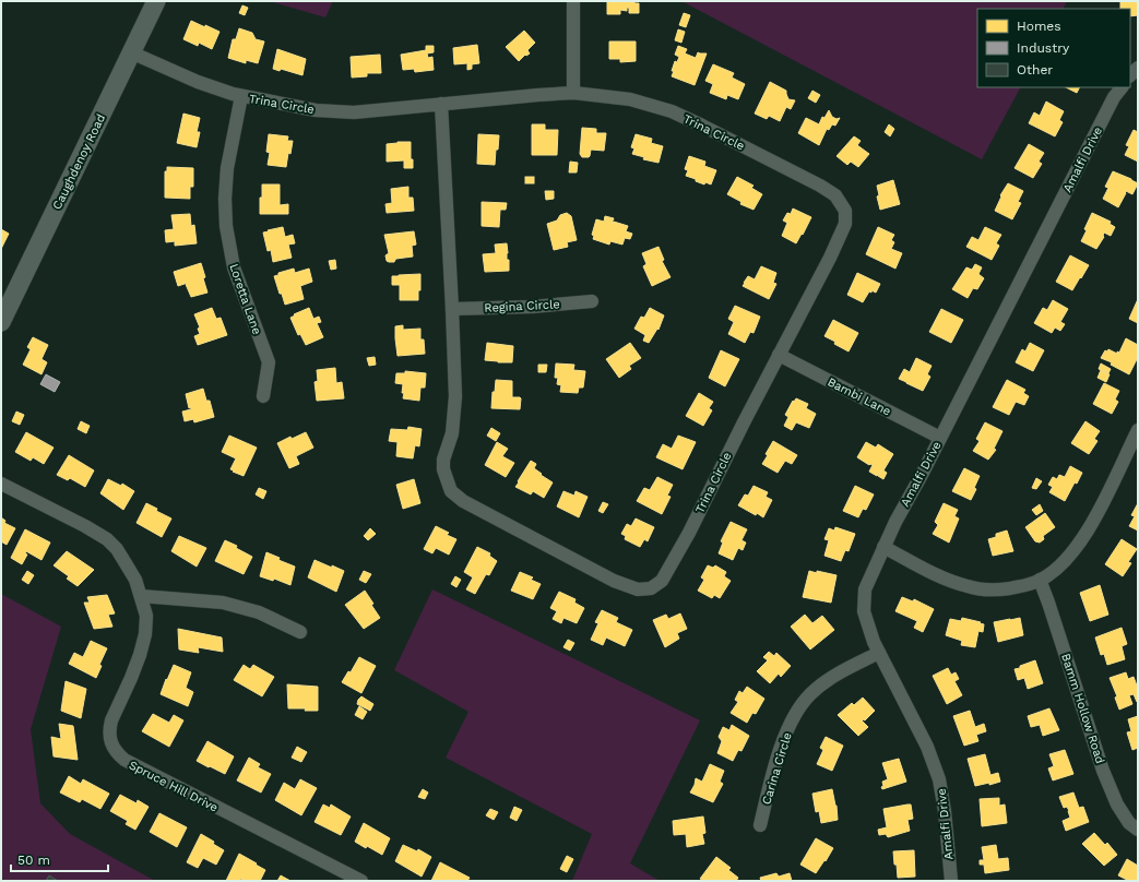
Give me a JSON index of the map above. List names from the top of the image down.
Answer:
{
  "streets": {
    "street": [
      "Trina Circle",
      "Amalfi Drive",
      "Caughdenoy Road",
      "Loretta Lane",
      "Regina Circle",
      "Bambi Lane",
      "Bamm Hollow Road",
      "Carina Circle",
      "Spruce Hill Drive"
    ]
  },
  "crossings": [
    ["Trina Circle", "Caughdenoy Road"],
    ["Trina Circle", "Loretta Lane"],
    ["Trina Circle", "Regina Circle"],
    ["Trina Circle", "Bambi Lane"],
    ["Amalfi Drive", "Bambi Lane"],
    ["Amalfi Drive", "Carina Circle"]
  ],
  "legend": ["Homes", "Industry", "Other"],
  "scale_bar": "50 m"
}
